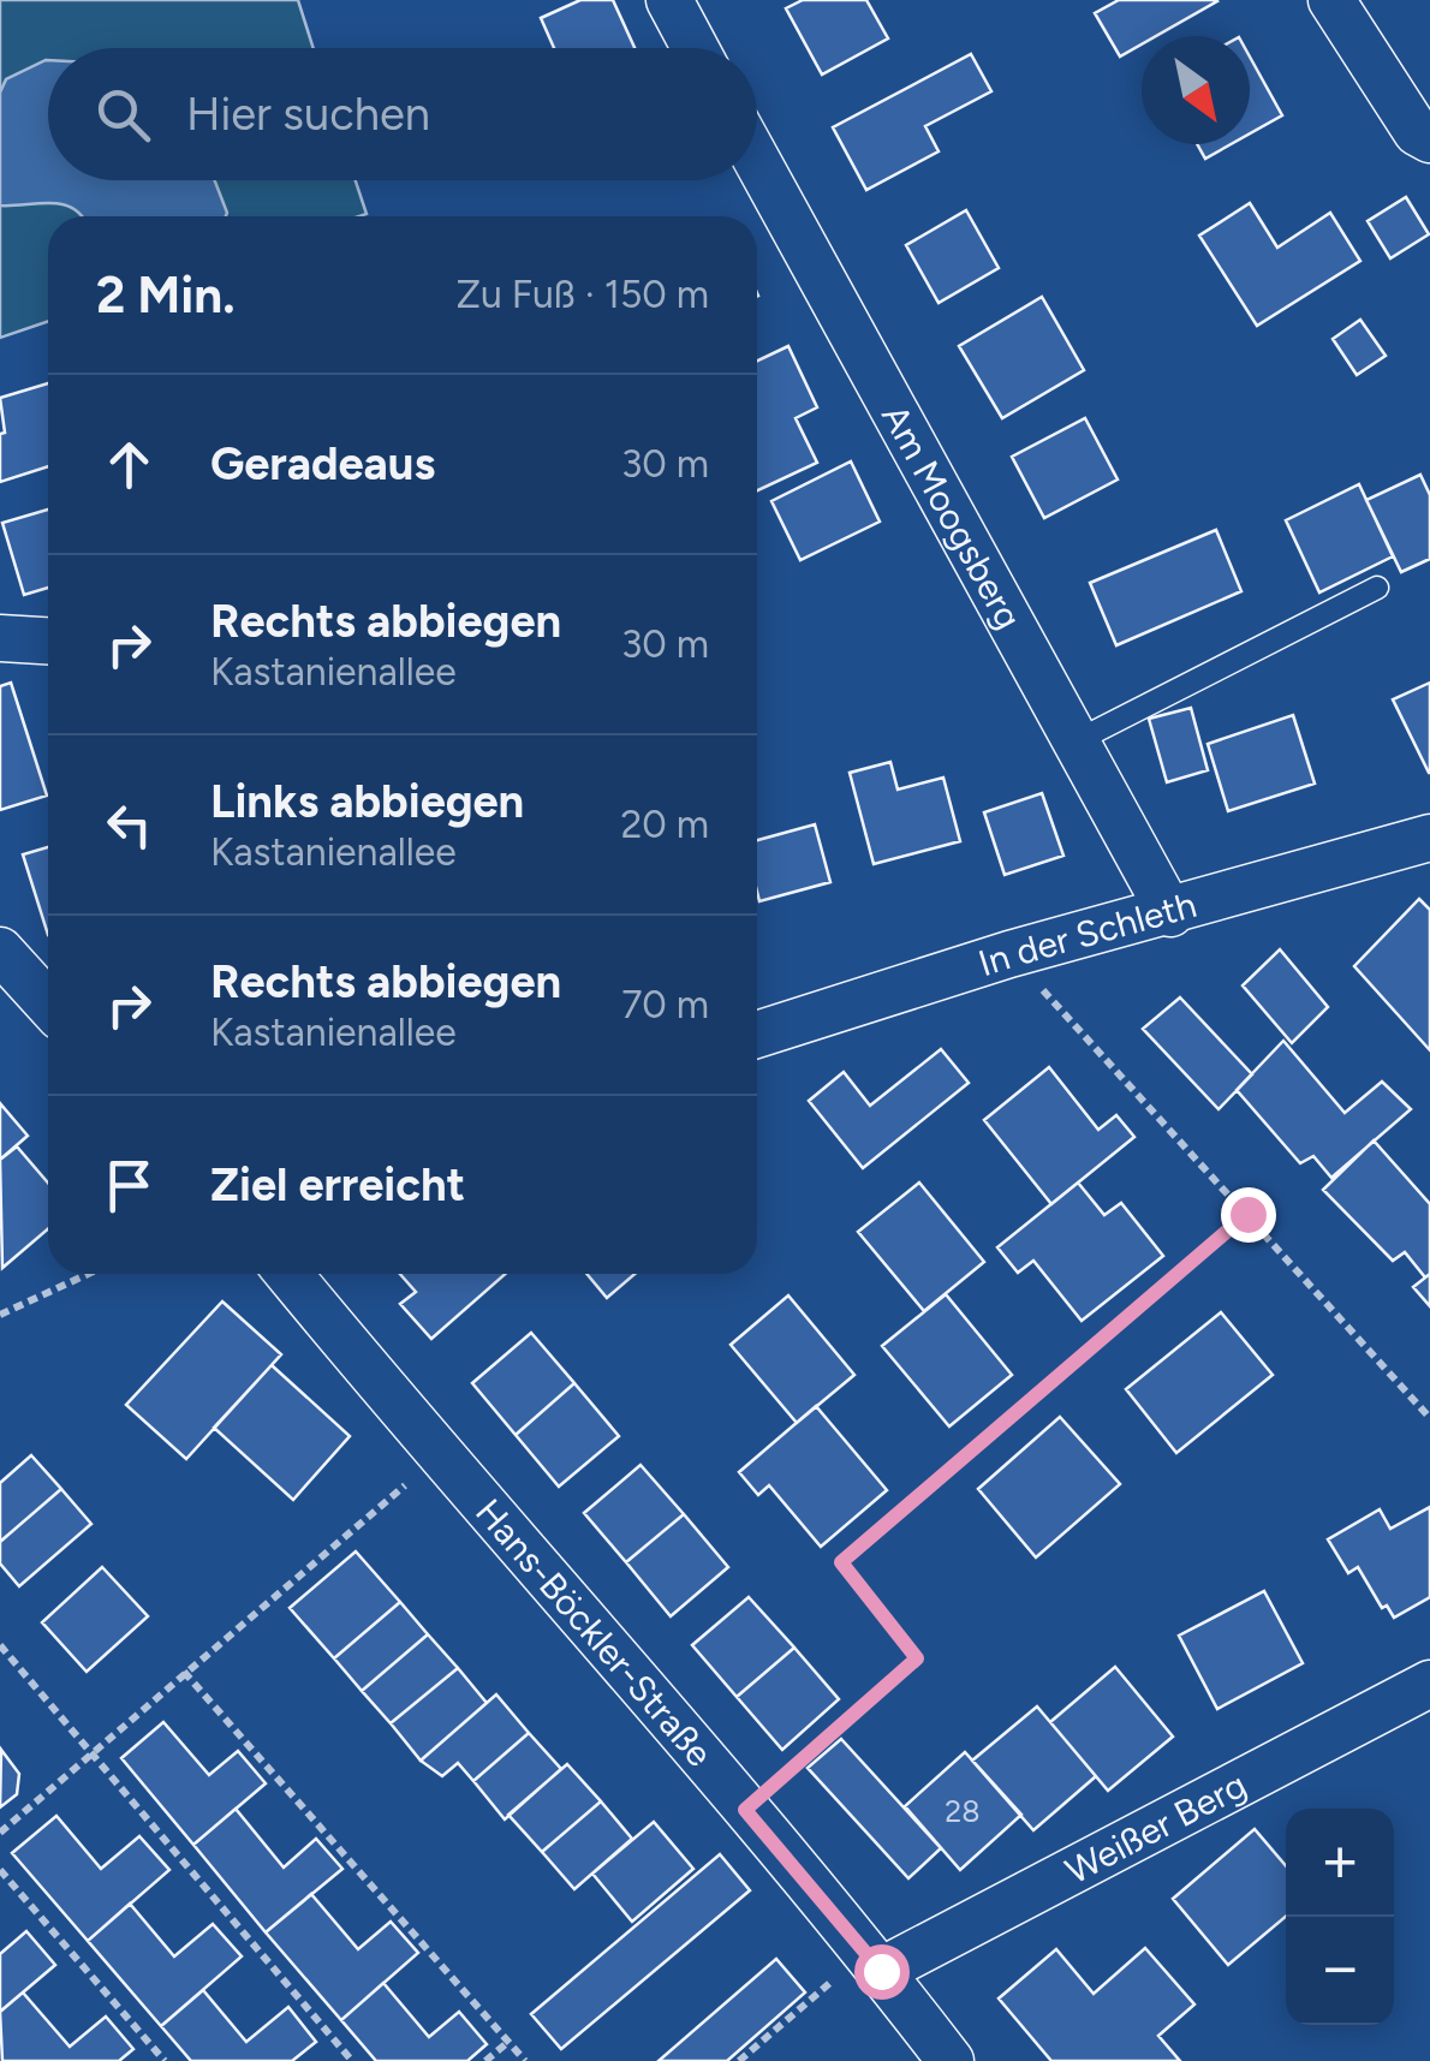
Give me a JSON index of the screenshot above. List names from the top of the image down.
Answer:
{
  "streets": {
    "street": [
      "Am Moogsberg",
      "In der Schleth",
      "Hans-Böckler-Straße",
      "Weißer Berg"
    ]
  },
  "crossings": [
    ["Am Moogsberg", "In der Schleth"],
    ["Hans-Böckler-Straße", "Weißer Berg"]
  ],
  "house_numbers": ["28"],
  "north": "bottom right",
  "page": {
    "search": "Hier suchen",
    "heading": ["2 Min.", "Zu Fuß · 150 m"],
    "list": [
      ["Geradeaus", "30 m"],
      ["Rechts abbiegen", "Kastanienallee", "30 m"],
      ["Links abbiegen", "Kastanienallee", "20 m"],
      ["Rechts abbiegen", "Kastanienallee", "70 m"],
      "Ziel erreicht"
    ],
    "map_buttons": ["+", "−"]
  }
}
